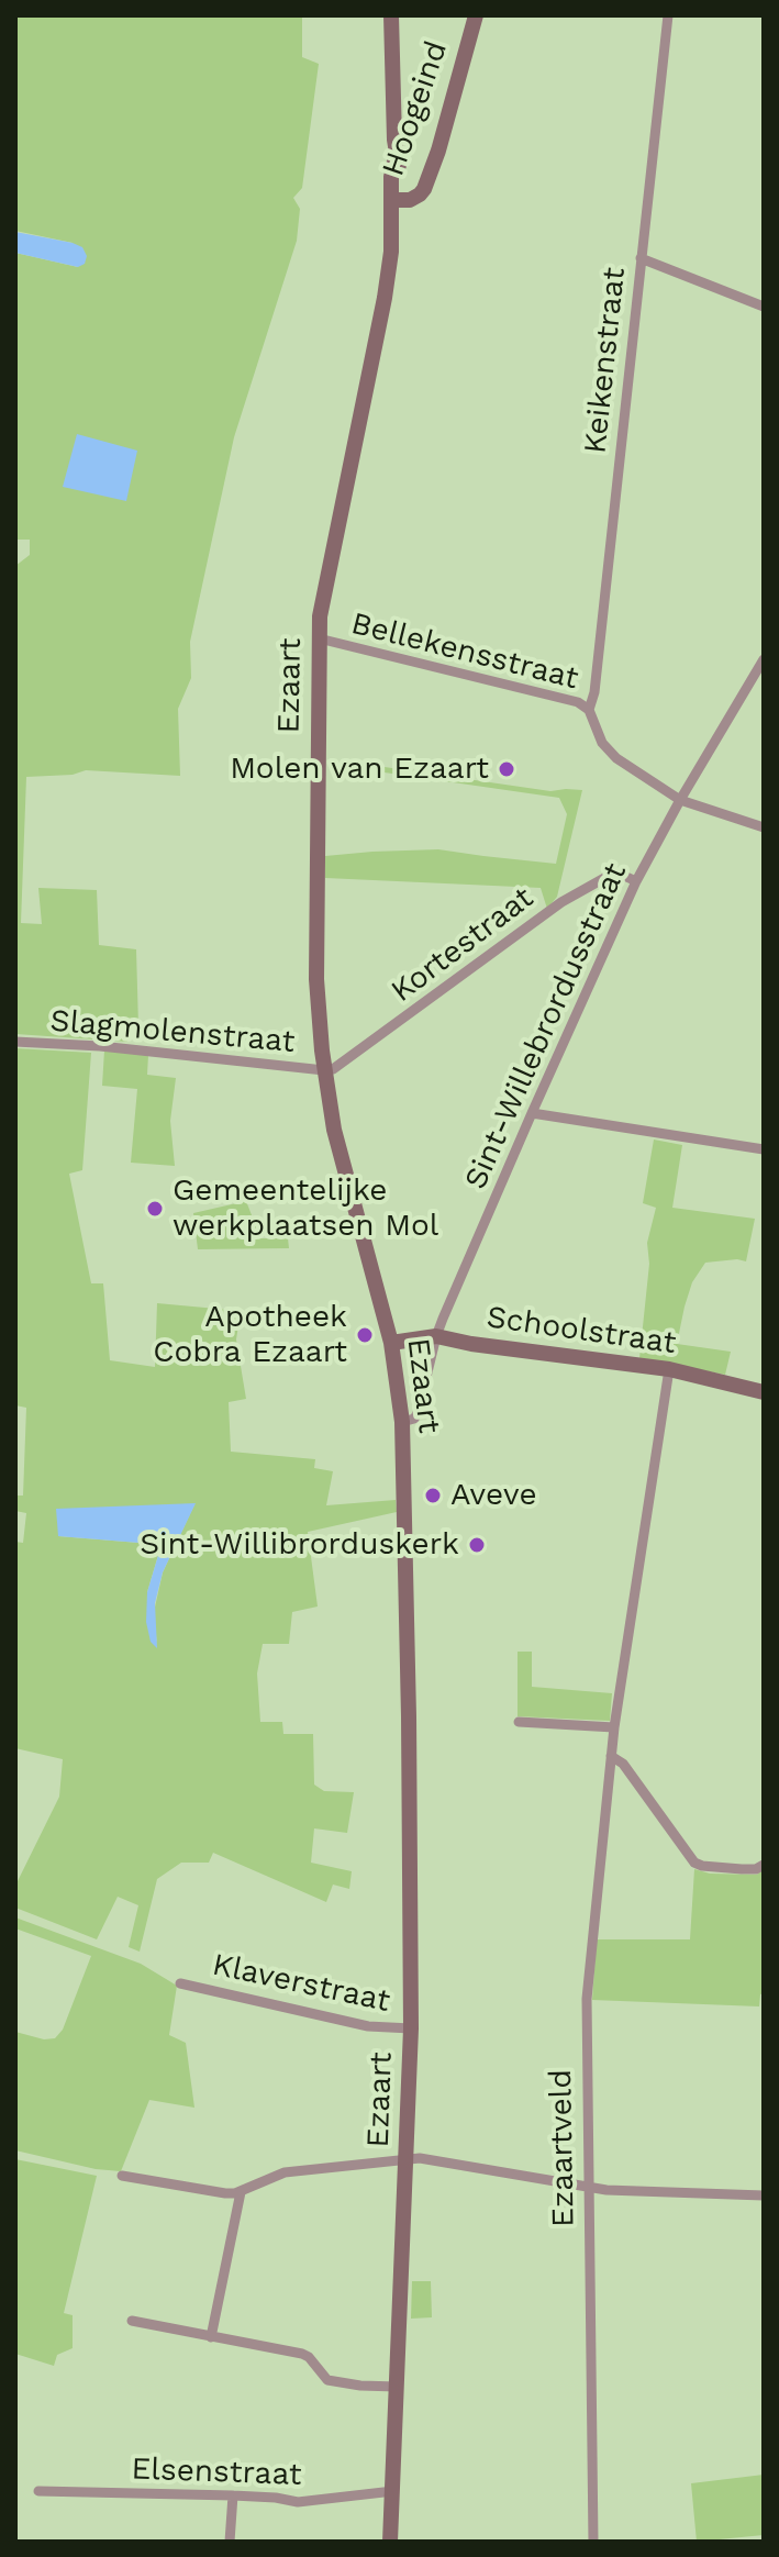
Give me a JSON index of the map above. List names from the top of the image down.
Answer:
{
  "streets": {
    "main road": ["Hoogeind", "Ezaart", "Schoolstraat"],
    "street": [
      "Keikenstraat",
      "Bellekensstraat",
      "Kortestraat",
      "Sint-Willebrordusstraat",
      "Slagmolenstraat",
      "Klaverstraat",
      "Ezaartveld",
      "Elsenstraat"
    ]
  },
  "crossings": [
    ["Hoogeind", "Ezaart"],
    ["Keikenstraat", "Bellekensstraat"],
    ["Bellekensstraat", "Ezaart"],
    ["Bellekensstraat", "Sint-Willebrordusstraat"],
    ["Ezaart", "Kortestraat"],
    ["Ezaart", "Sint-Willebrordusstraat"],
    ["Ezaart", "Slagmolenstraat"],
    ["Ezaart", "Schoolstraat"],
    ["Ezaart", "Klaverstraat"],
    ["Ezaart", "Elsenstraat"],
    ["Kortestraat", "Sint-Willebrordusstraat"],
    ["Kortestraat", "Slagmolenstraat"],
    ["Sint-Willebrordusstraat", "Schoolstraat"],
    ["Schoolstraat", "Ezaartveld"]
  ],
  "places": [
    "Molen van Ezaart",
    "Gemeentelijke werkplaatsen Mol",
    "Apotheek Cobra Ezaart",
    "Aveve",
    "Sint-Willibrorduskerk"
  ]
}
